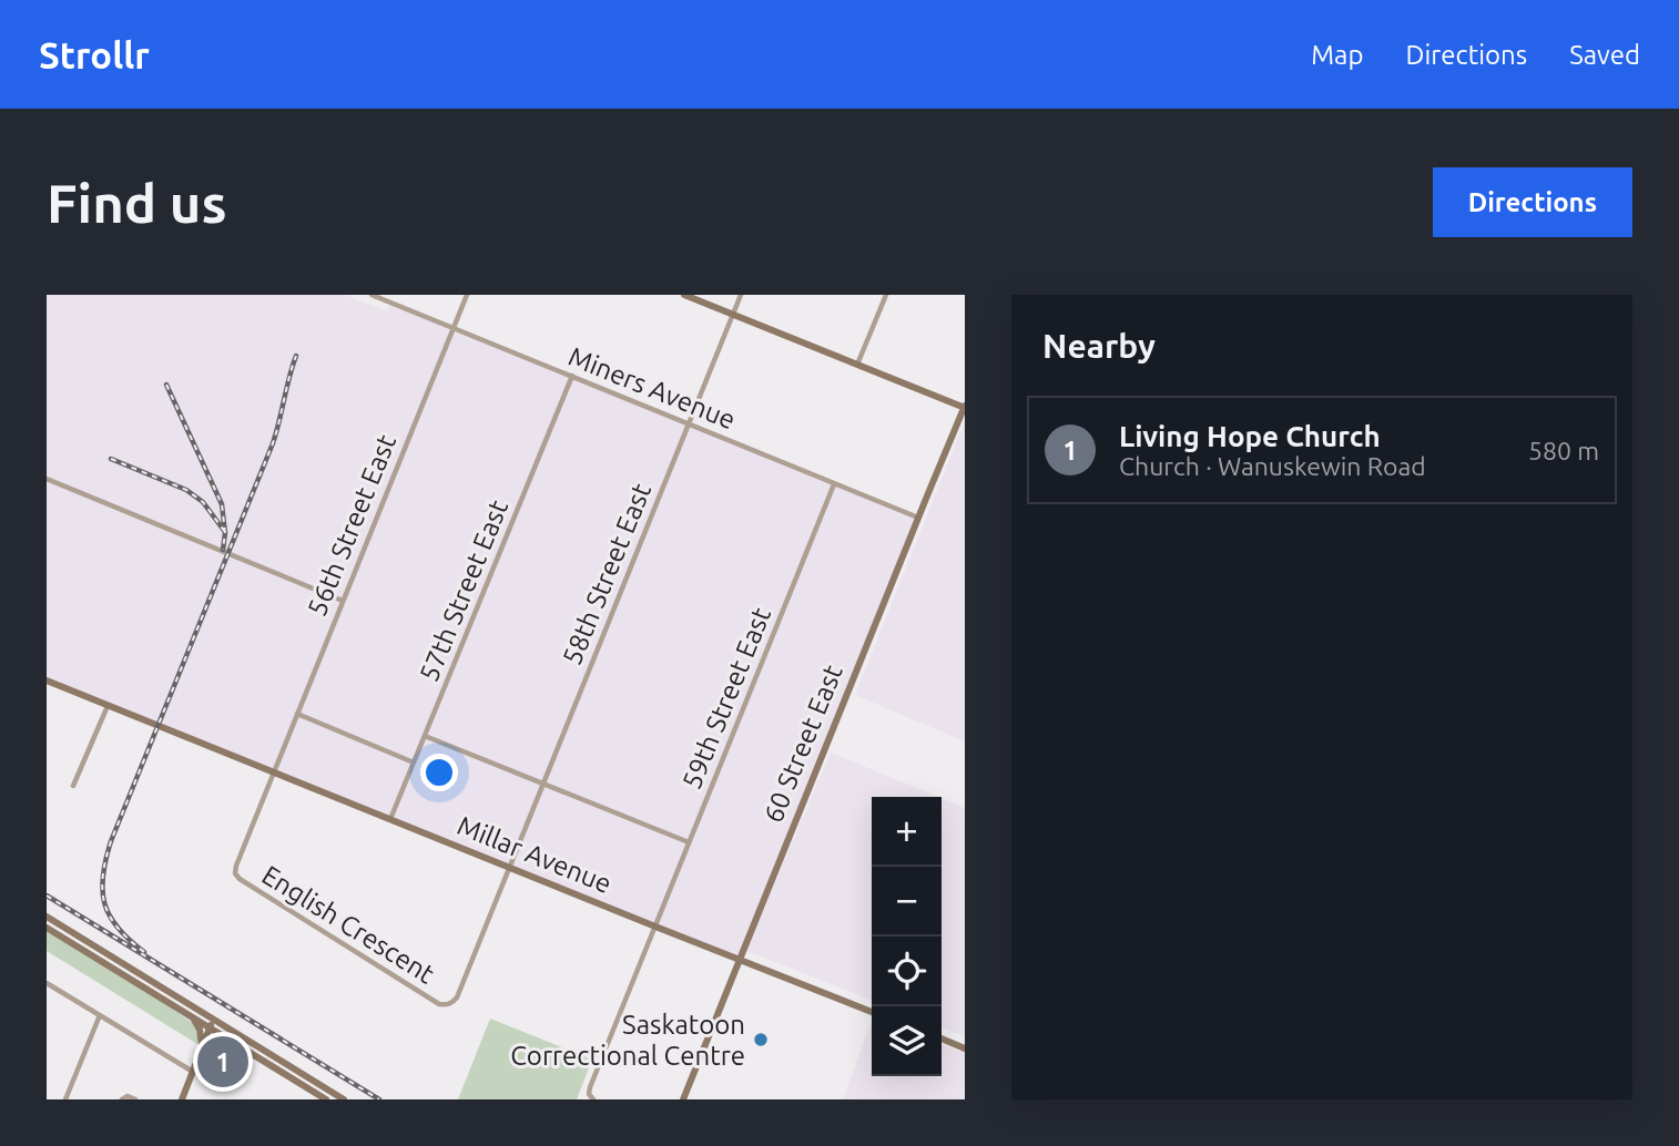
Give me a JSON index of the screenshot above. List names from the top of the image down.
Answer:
{
  "streets": {
    "street": [
      "Miners Avenue",
      "56th Street East",
      "58th Street East",
      "57th Street East",
      "59th Street East",
      "60 Street East",
      "Millar Avenue",
      "English Crescent"
    ]
  },
  "crossings": [
    ["Miners Avenue", "56th Street East"],
    ["Miners Avenue", "58th Street East"],
    ["Miners Avenue", "57th Street East"],
    ["Miners Avenue", "59th Street East"],
    ["Miners Avenue", "60 Street East"],
    ["56th Street East", "Millar Avenue"],
    ["56th Street East", "English Crescent"],
    ["58th Street East", "Millar Avenue"],
    ["58th Street East", "English Crescent"],
    ["57th Street East", "Millar Avenue"],
    ["59th Street East", "Millar Avenue"],
    ["60 Street East", "Millar Avenue"],
    ["Millar Avenue", "English Crescent"]
  ],
  "places": ["Saskatoon Correctional Centre"],
  "page": {
    "header": "Strollr",
    "nav": ["Map", "Directions", "Saved"],
    "buttons": "Directions",
    "title": "Find us",
    "heading": "Nearby",
    "list": [
      {
        "mark": "1",
        "name": "Living Hope Church",
        "note": "Church · Wanuskewin Road",
        "value": "580 m"
      }
    ],
    "map_buttons": ["+", "−"],
    "pins": "1"
  }
}
